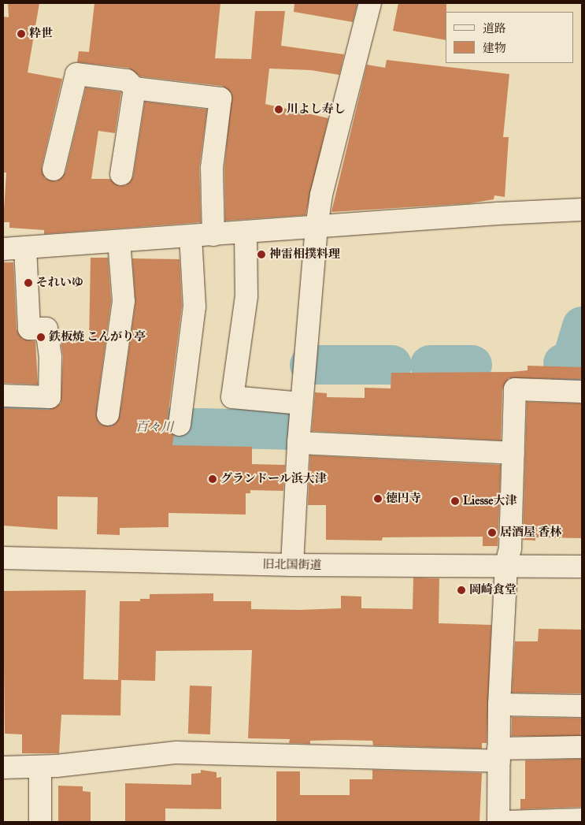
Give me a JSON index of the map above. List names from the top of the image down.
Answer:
{
  "streets": {
    "street": ["旧北国街道"]
  },
  "water": ["百々川"],
  "places": [
    "粋世",
    "川よし寿し",
    "神雷相撲料理",
    "それいゆ",
    "鉄板焼 こんがり亭",
    "グランドール浜大津",
    "徳円寺",
    "Liesse大津",
    "居酒屋 香林",
    "岡崎食堂"
  ],
  "legend": ["道路", "建物"]
}
